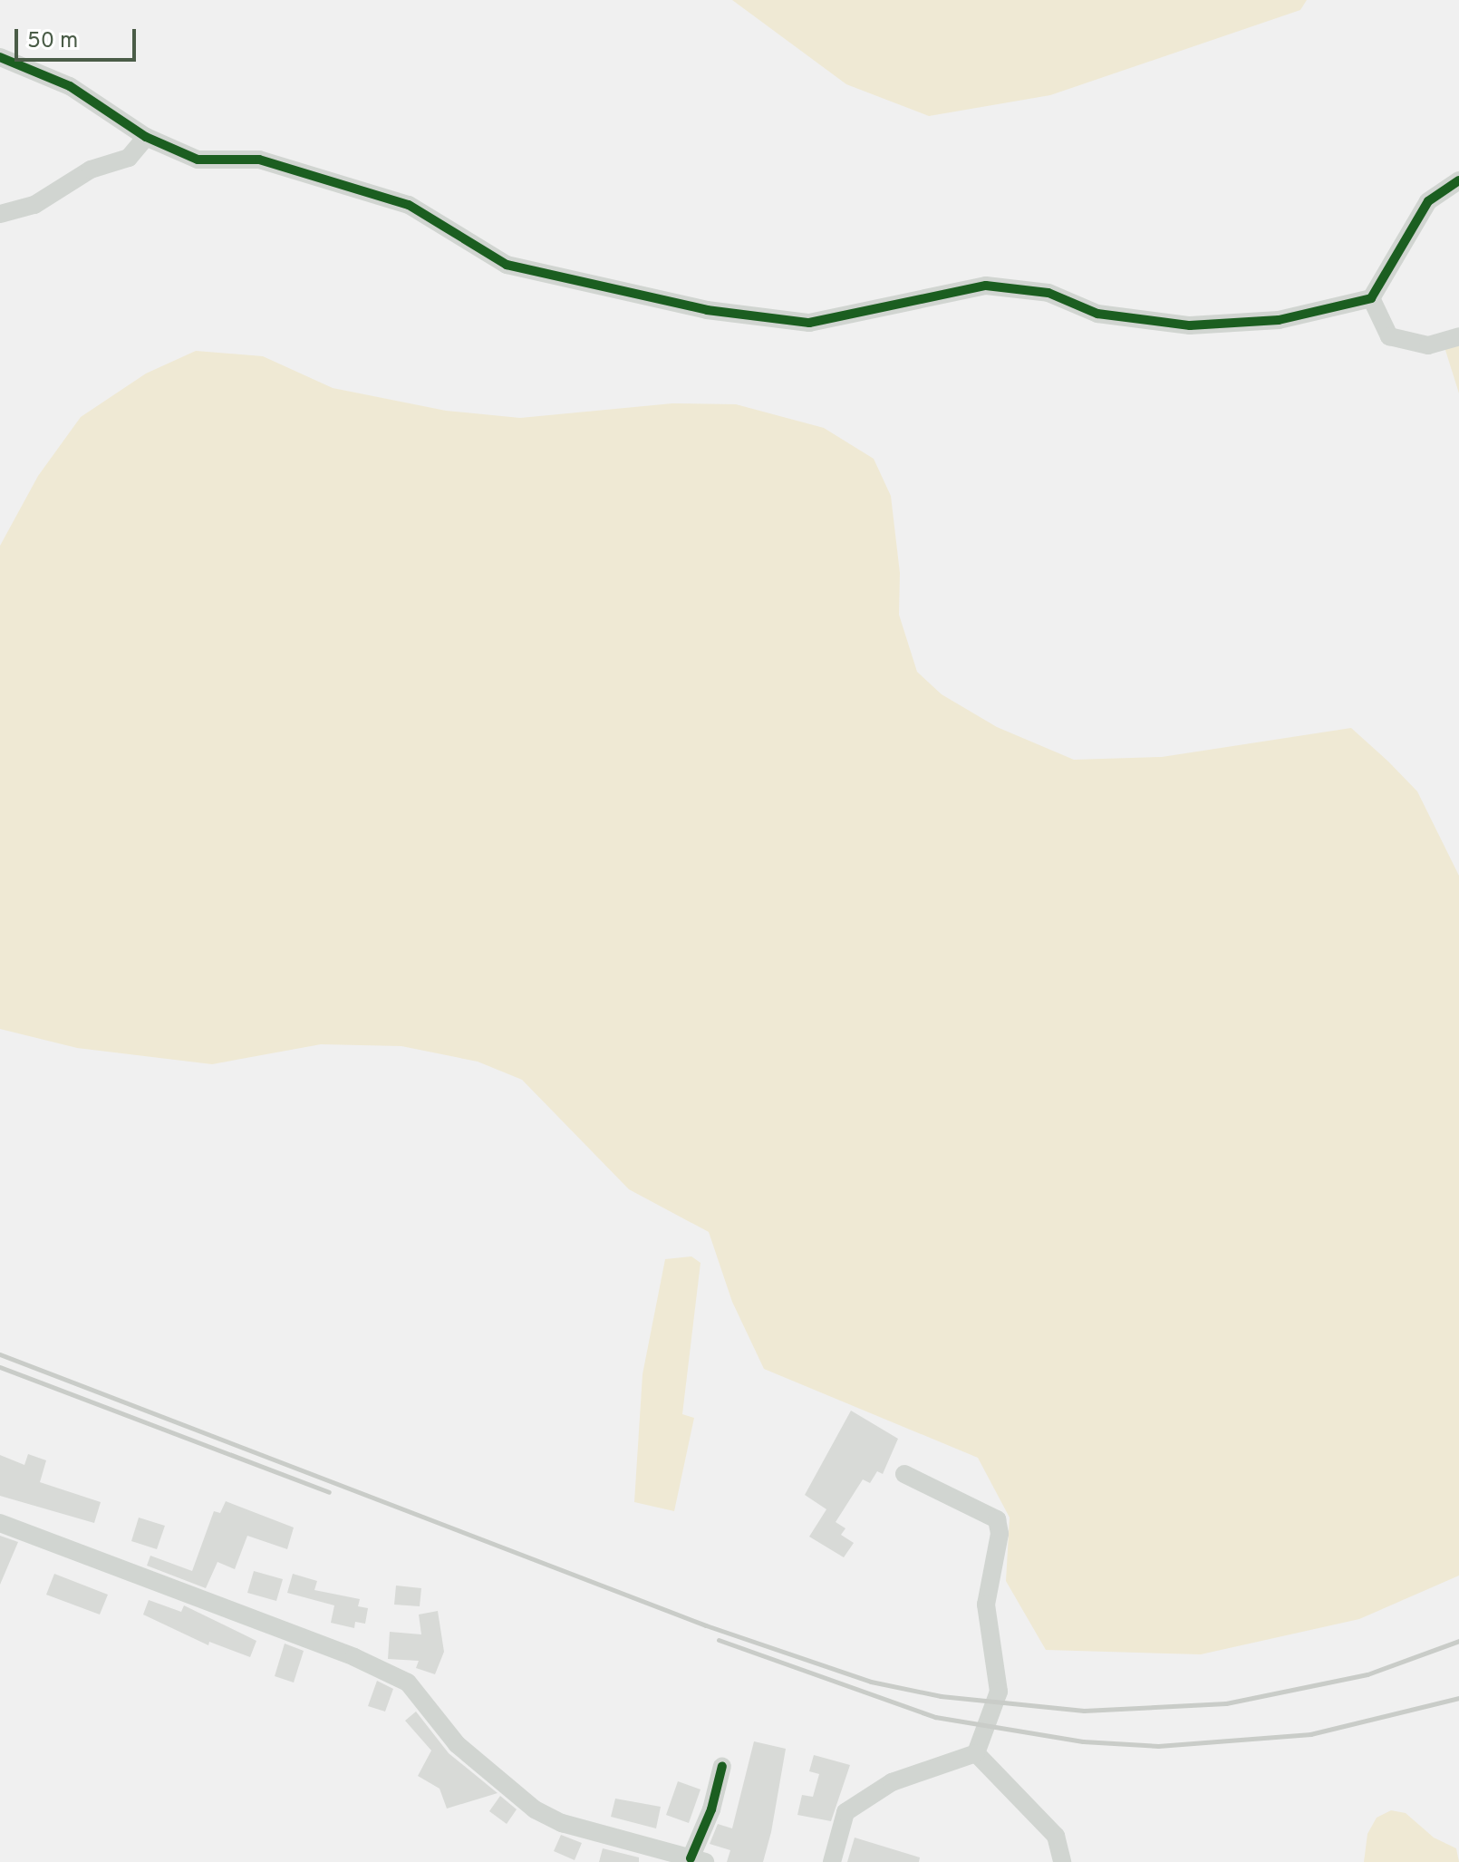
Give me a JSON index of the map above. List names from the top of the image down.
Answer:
{
  "scale_bar": "50 m"
}
